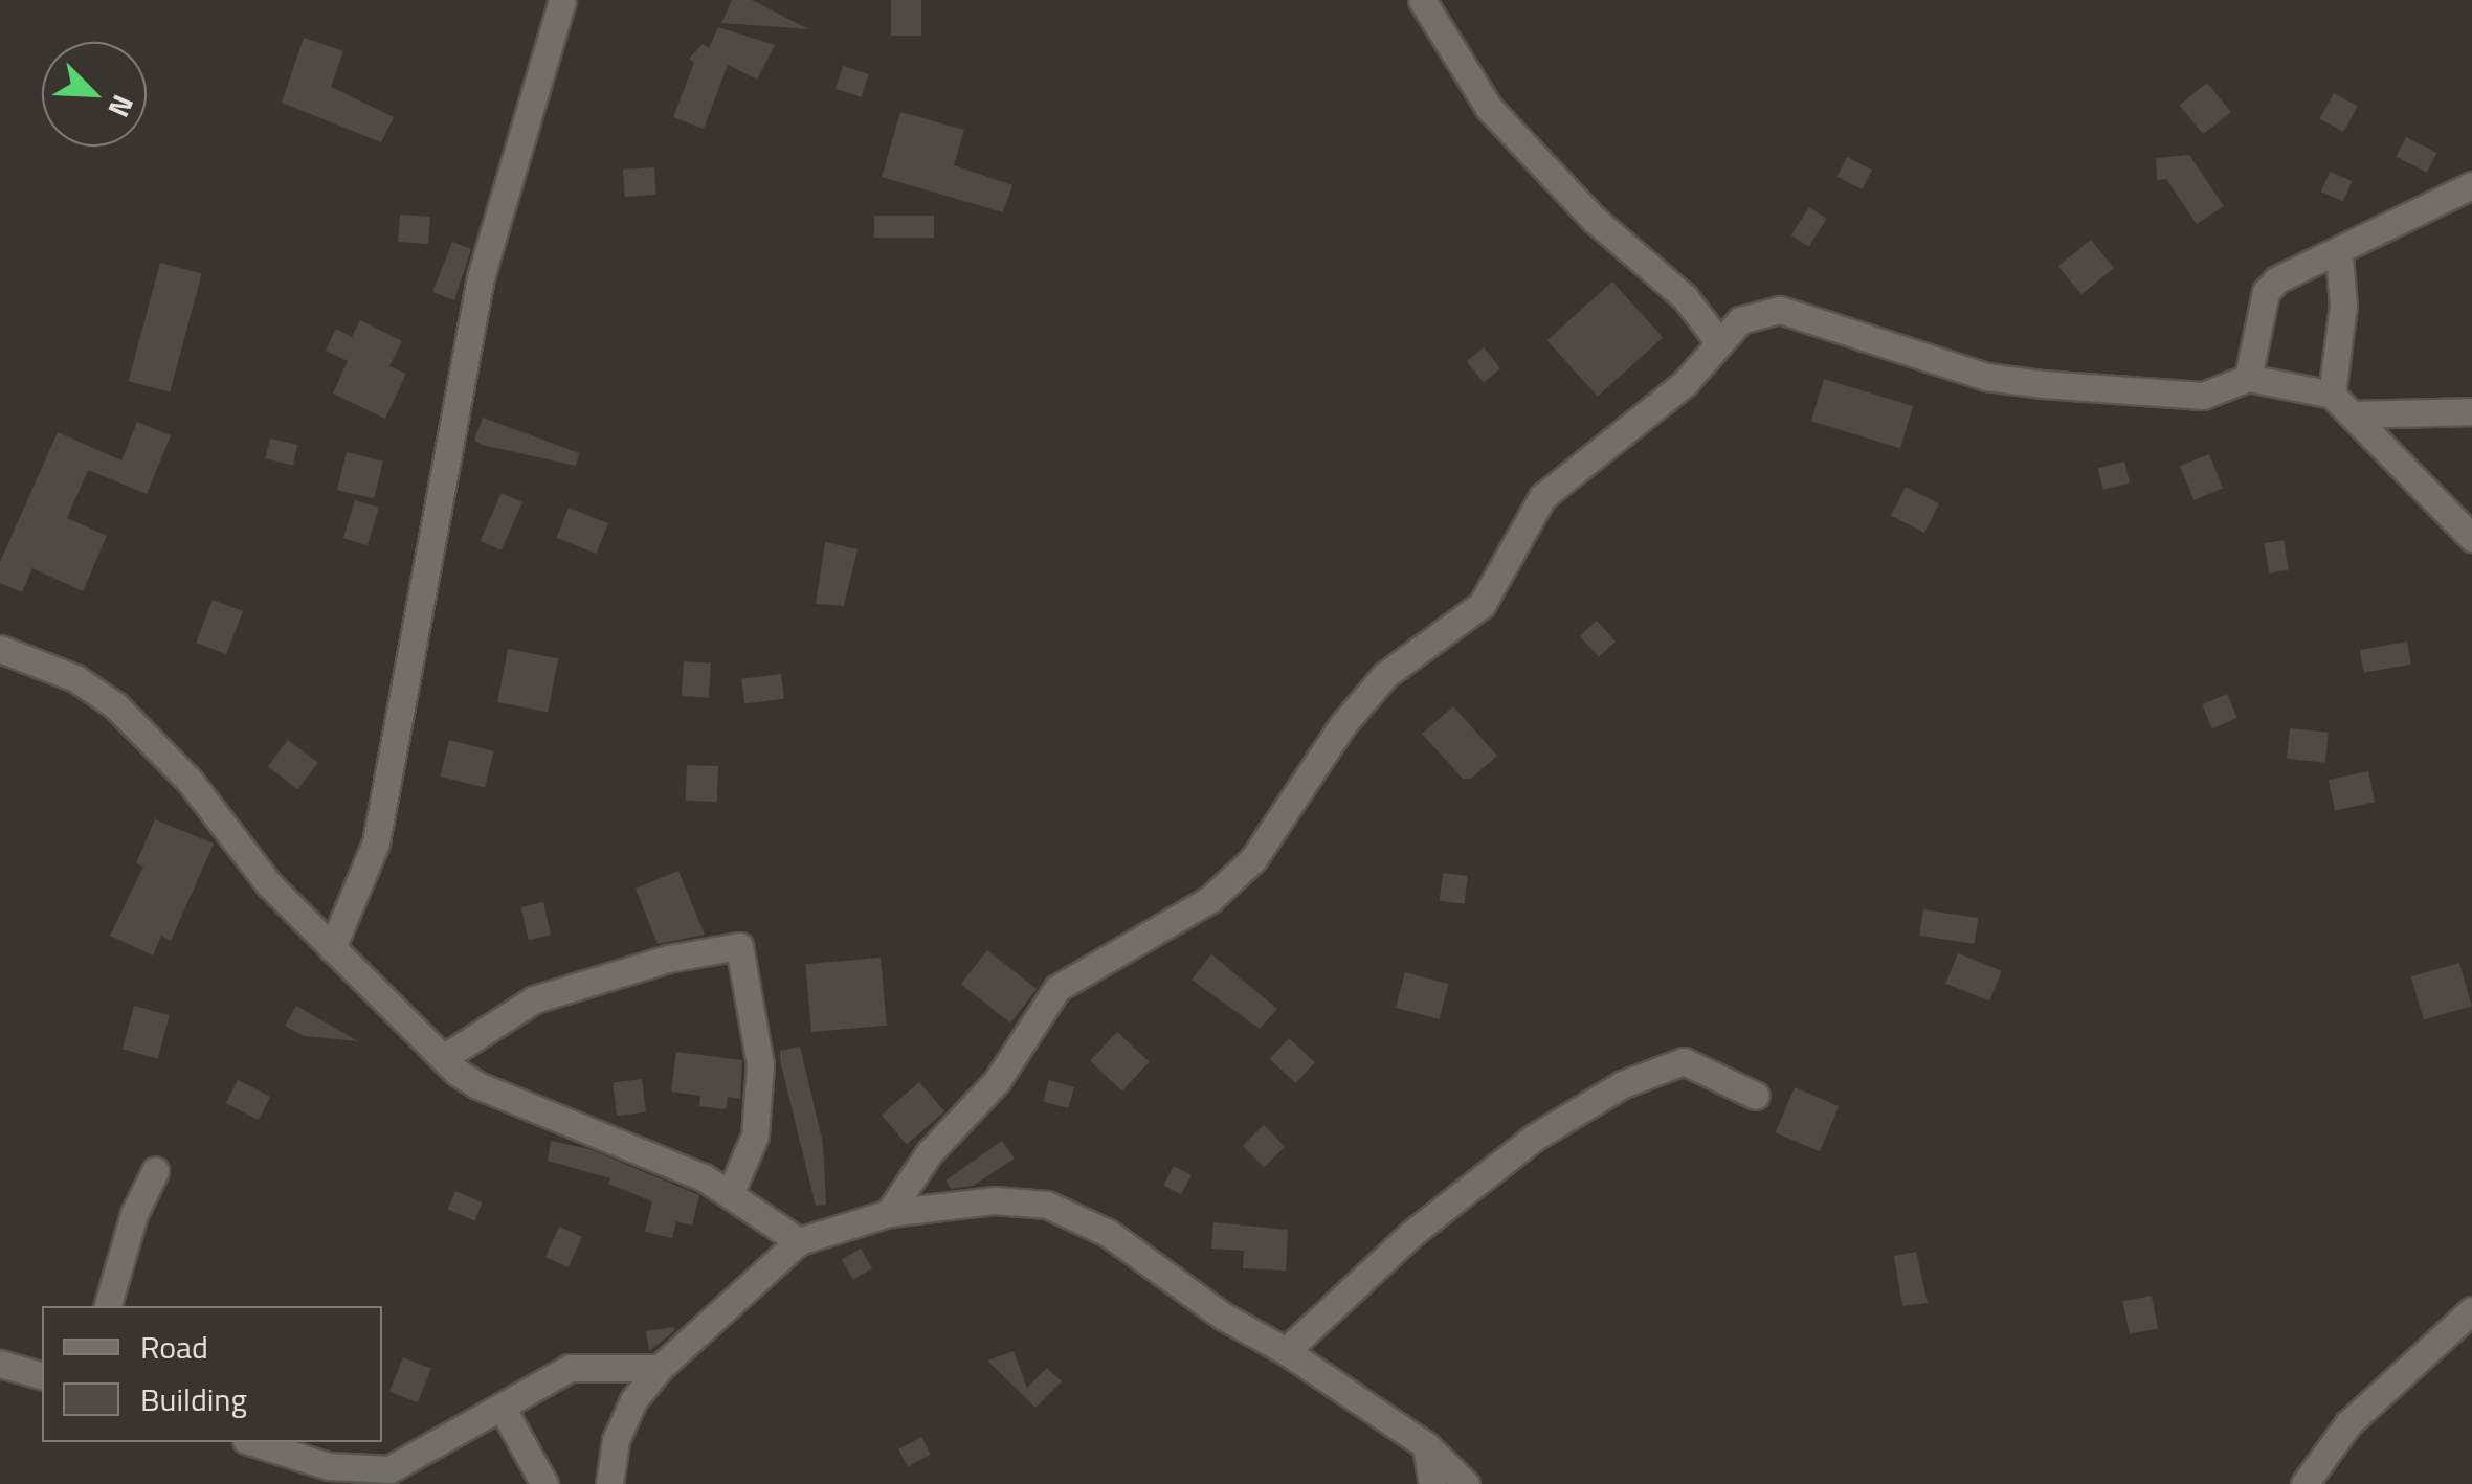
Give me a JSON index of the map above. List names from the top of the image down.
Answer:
{
  "legend": ["Road", "Building"],
  "north": "bottom right"
}
